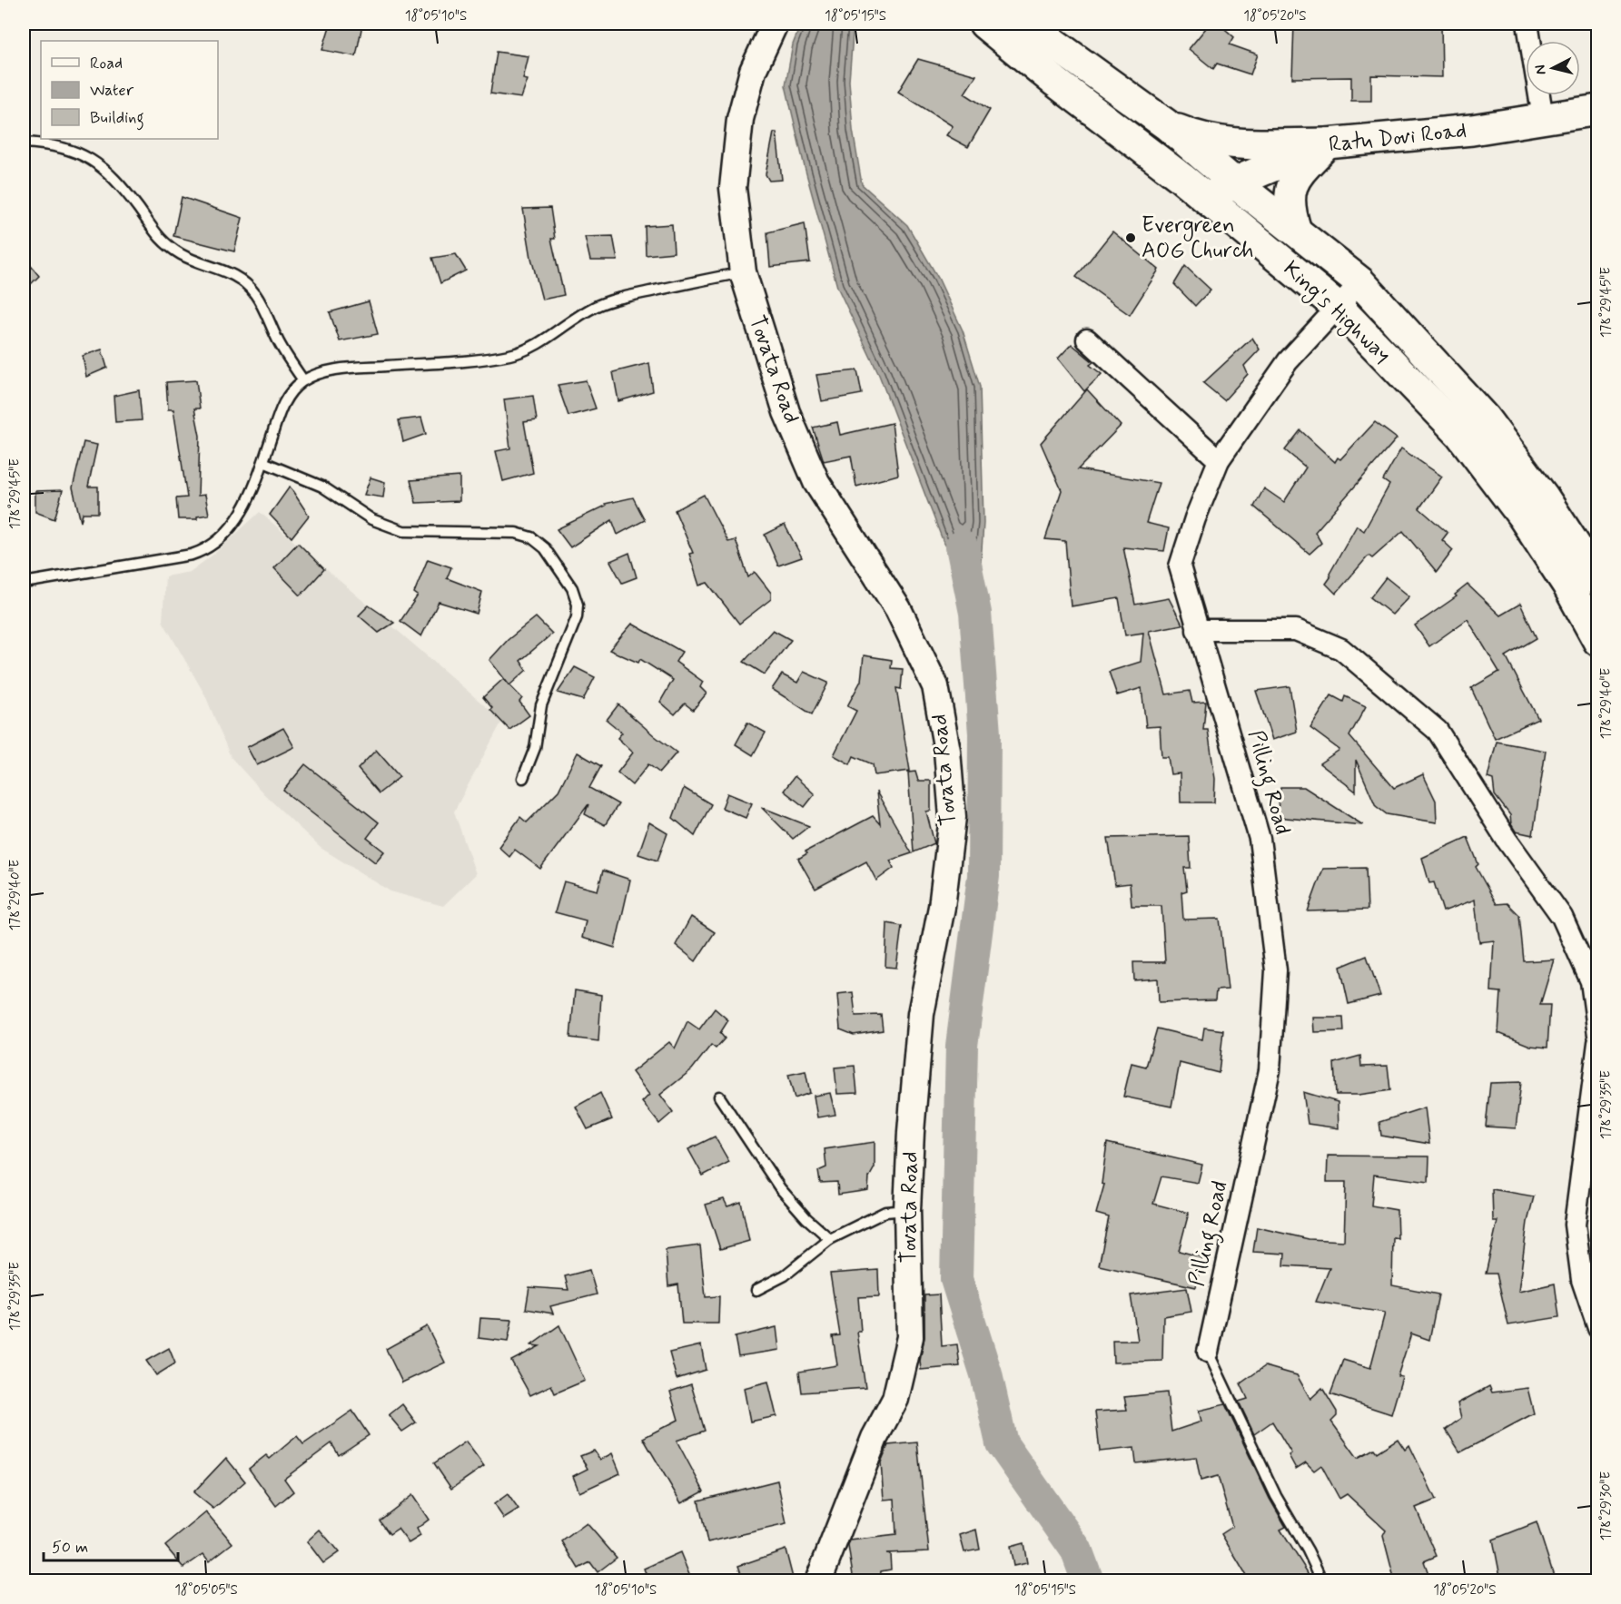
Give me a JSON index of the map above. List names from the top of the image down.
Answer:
{
  "streets": {
    "main road": ["Ratu Dovi Road", "King's Highway"],
    "street": ["Tovata Road", "Pilling Road"]
  },
  "crossings": [
    ["Ratu Dovi Road", "King's Highway"],
    ["King's Highway", "Pilling Road"]
  ],
  "places": ["Evergreen AOG Church"],
  "legend": ["Road", "Water", "Building"],
  "scale_bar": "50 m",
  "north": "left",
  "coordinates": [
    "18°05'10\"S",
    "18°05'15\"S",
    "18°05'20\"S",
    "178°29'45\"E",
    "178°29'40\"E",
    "178°29'35\"E",
    "178°29'30\"E",
    "18°05'05\"S"
  ]
}
